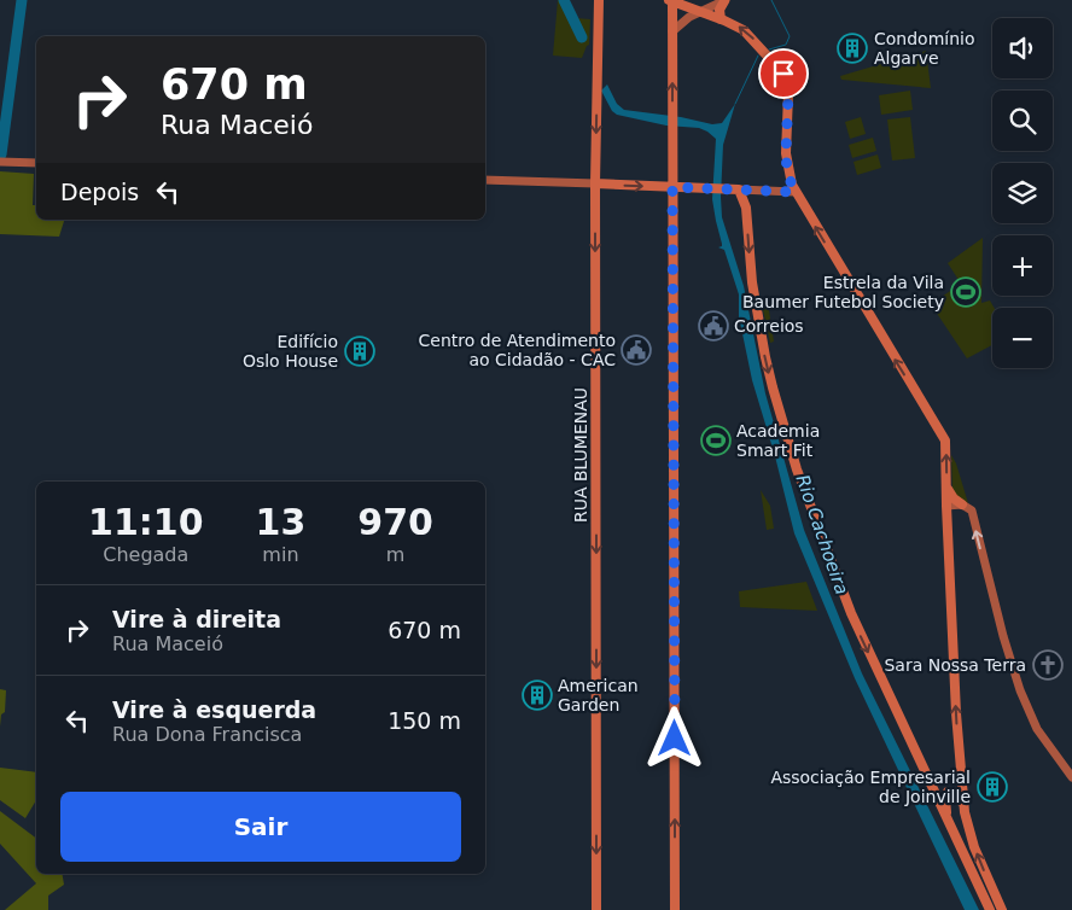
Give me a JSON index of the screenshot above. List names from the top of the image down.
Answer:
{
  "streets": {
    "main road": ["RUA BLUMENAU"]
  },
  "water": ["Rio Cachoeira"],
  "places": {
    "building": [
      "Condomínio Algarve",
      "Edifício Oslo House",
      "American Garden",
      "Associação Empresarial de Joinville"
    ],
    "sports": ["Estrela da Vila Baumer Futebol Society", "Academia Smart Fit"],
    "public building": ["Correios", "Centro de Atendimento ao Cidadão - CAC"],
    "church": ["Sara Nossa Terra"]
  },
  "page": {
    "map_buttons": ["+", "−"],
    "turn": ["670 m", "Rua Maceió"],
    "then": "Depois",
    "eta": [
      "11:10",
      "Chegada",
      "13",
      "min",
      "970",
      "m"
    ],
    "list": [
      {
        "name": "Vire à direita",
        "note": "Rua Maceió",
        "value": "670 m"
      },
      {
        "name": "Vire à esquerda",
        "note": "Rua Dona Francisca",
        "value": "150 m"
      }
    ],
    "buttons": "Sair"
  }
}
